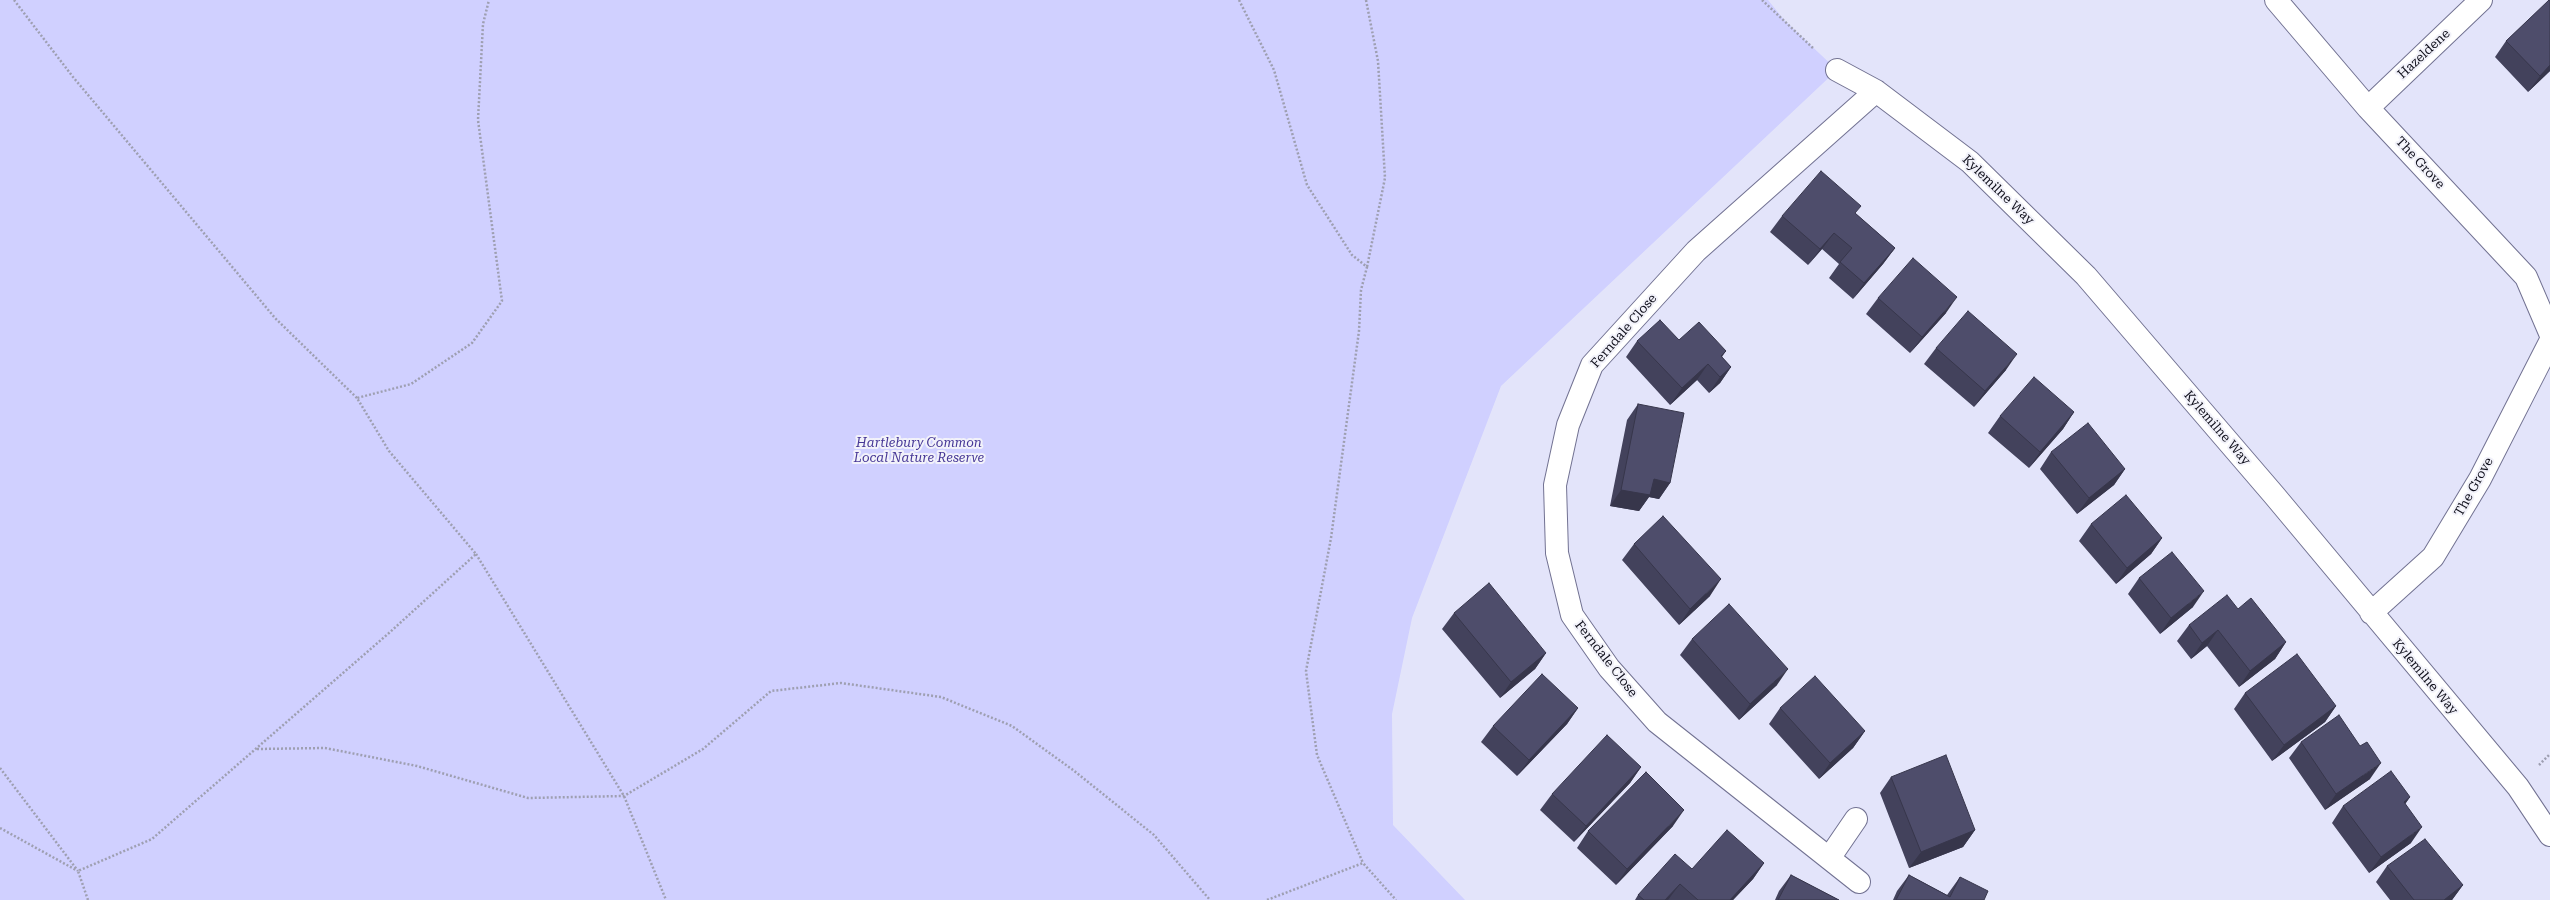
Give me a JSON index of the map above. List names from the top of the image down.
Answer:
{
  "streets": {
    "street": [
      "Hazeldene",
      "The Grove",
      "Kylemilne Way",
      "Ferndale Close"
    ]
  },
  "crossings": [
    ["Hazeldene", "The Grove"],
    ["The Grove", "Kylemilne Way"],
    ["Kylemilne Way", "Ferndale Close"]
  ],
  "parks": ["Hartlebury Common Local Nature Reserve"]
}
